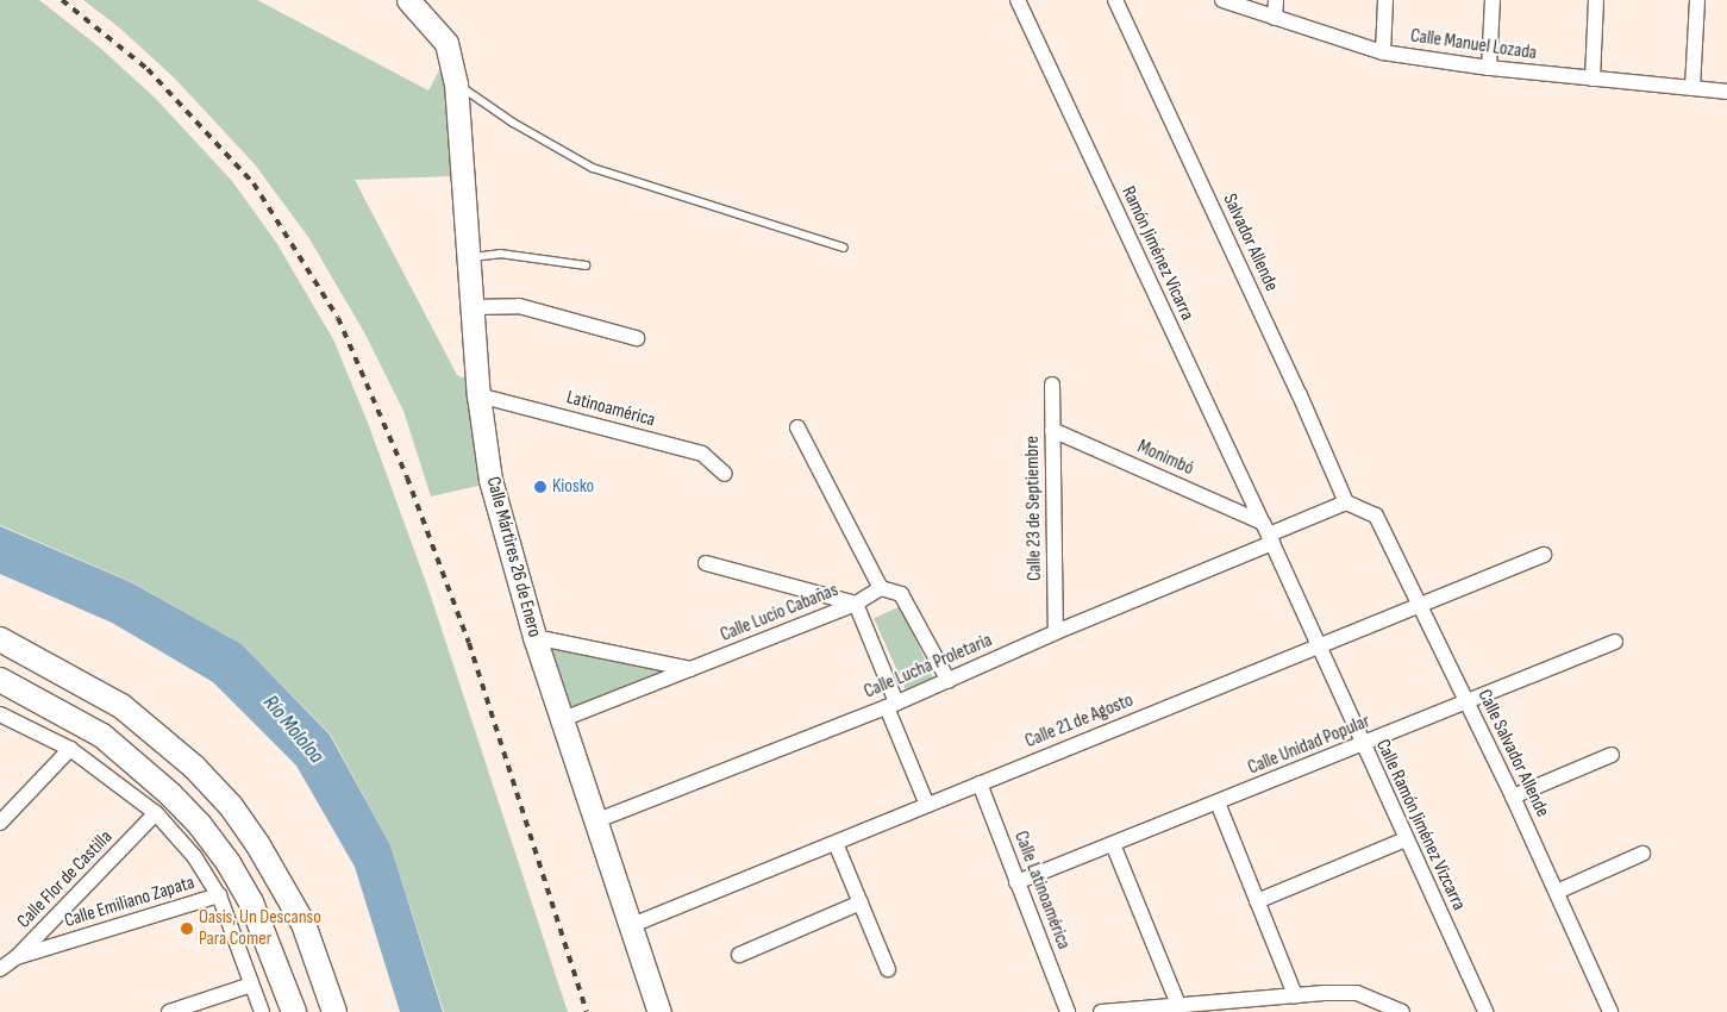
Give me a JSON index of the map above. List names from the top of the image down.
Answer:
{
  "streets": {
    "street": [
      "Calle Manuel Lozada",
      "Salvador Allende",
      "Ramón Jiménez Vicarra",
      "Latinoamérica",
      "Monimbó",
      "Calle 23 de Septiembre",
      "Calle Mártires 26 de Enero",
      "Calle Lucio Cabañas",
      "Calle Lucha Proletaria",
      "Calle 21 de Agosto",
      "Calle Unidad Popular",
      "Calle Salvador Allende",
      "Calle Ramón Jiménez Vizcarra",
      "Calle Flor de Castilla",
      "Calle Latinoamérica",
      "Calle Emiliano Zapata"
    ]
  },
  "crossings": [
    ["Salvador Allende", "Calle Lucha Proletaria"],
    ["Salvador Allende", "Calle Salvador Allende"],
    ["Ramón Jiménez Vicarra", "Monimbó"],
    ["Ramón Jiménez Vicarra", "Calle Lucha Proletaria"],
    ["Ramón Jiménez Vicarra", "Calle Ramón Jiménez Vizcarra"],
    ["Latinoamérica", "Calle Mártires 26 de Enero"],
    ["Monimbó", "Calle 23 de Septiembre"],
    ["Monimbó", "Calle Lucha Proletaria"],
    ["Monimbó", "Calle Ramón Jiménez Vizcarra"],
    ["Calle 23 de Septiembre", "Calle Lucha Proletaria"],
    ["Calle Mártires 26 de Enero", "Calle Lucio Cabañas"],
    ["Calle Mártires 26 de Enero", "Calle Lucha Proletaria"],
    ["Calle Mártires 26 de Enero", "Calle 21 de Agosto"],
    ["Calle Lucha Proletaria", "Calle Salvador Allende"],
    ["Calle Lucha Proletaria", "Calle Ramón Jiménez Vizcarra"],
    ["Calle 21 de Agosto", "Calle Salvador Allende"],
    ["Calle 21 de Agosto", "Calle Ramón Jiménez Vizcarra"],
    ["Calle 21 de Agosto", "Calle Latinoamérica"],
    ["Calle Unidad Popular", "Calle Salvador Allende"],
    ["Calle Unidad Popular", "Calle Ramón Jiménez Vizcarra"],
    ["Calle Unidad Popular", "Calle Latinoamérica"],
    ["Calle Flor de Castilla", "Calle Emiliano Zapata"]
  ],
  "water": ["Río Mololoa"],
  "places": ["Kiosko", "Oasis, Un Descanso Para Comer"]
}
